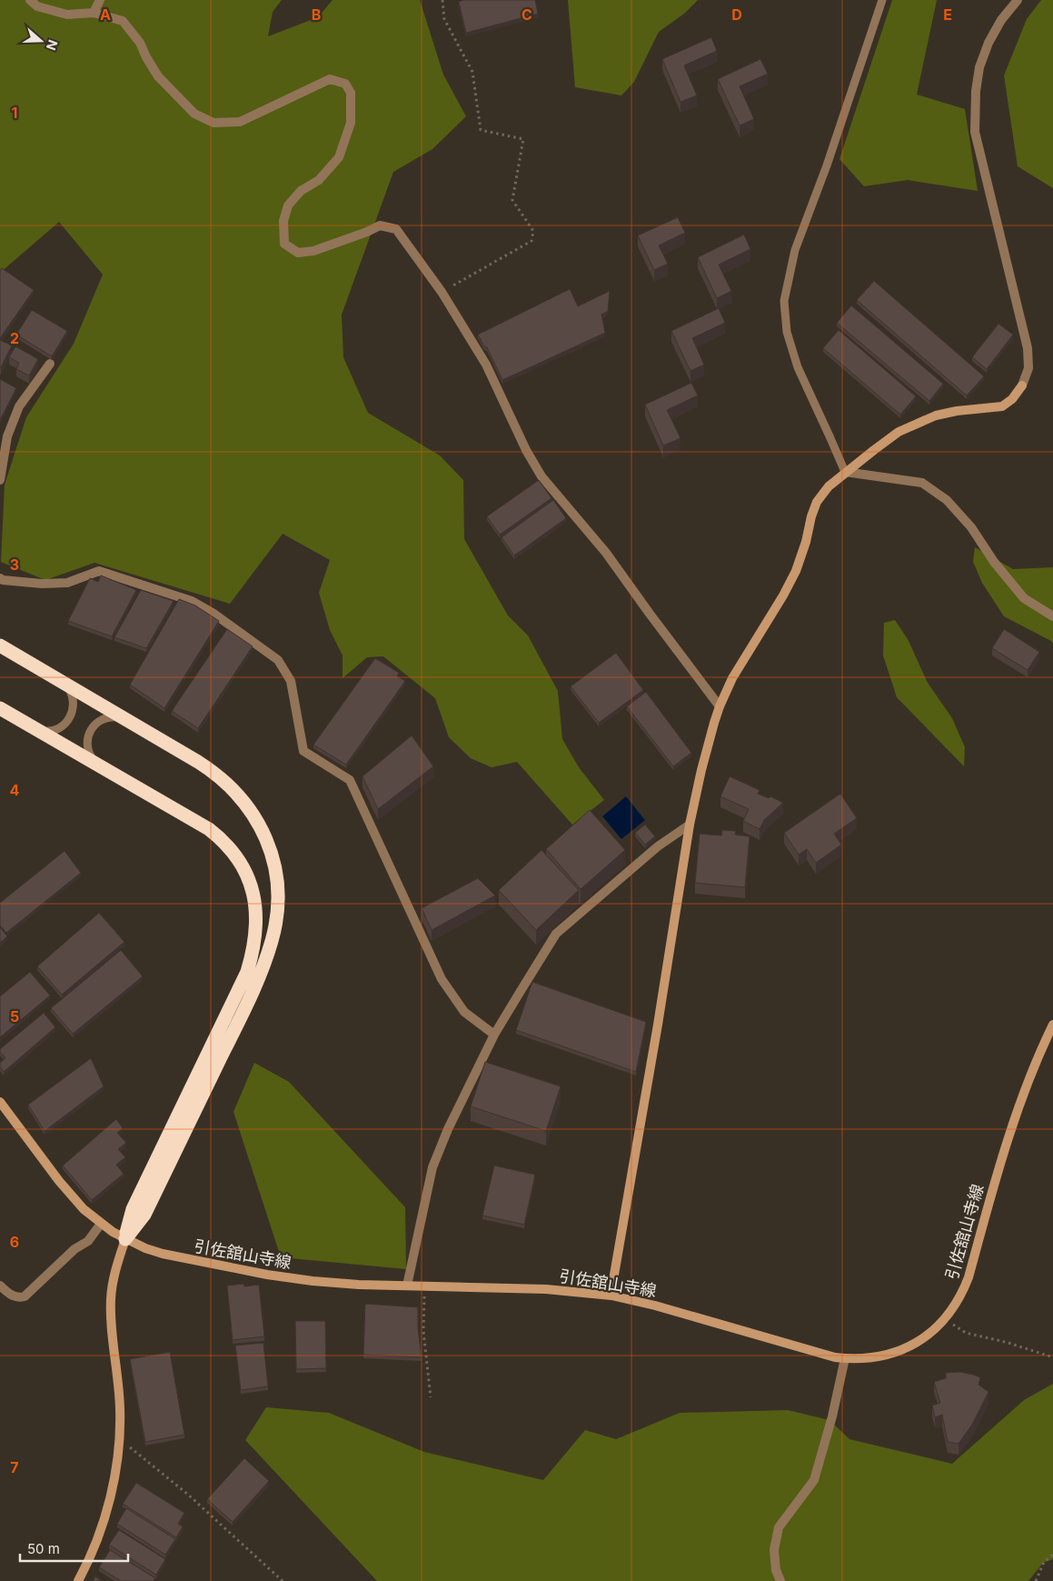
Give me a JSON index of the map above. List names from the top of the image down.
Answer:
{
  "streets": {
    "street": ["引佐舘山寺線"]
  },
  "scale_bar": "50 m",
  "north": "right",
  "grid": {
    "columns": [
      "A",
      "B",
      "C",
      "D",
      "E"
    ],
    "rows": [
      "1",
      "2",
      "3",
      "4",
      "5",
      "6",
      "7"
    ]
  }
}
